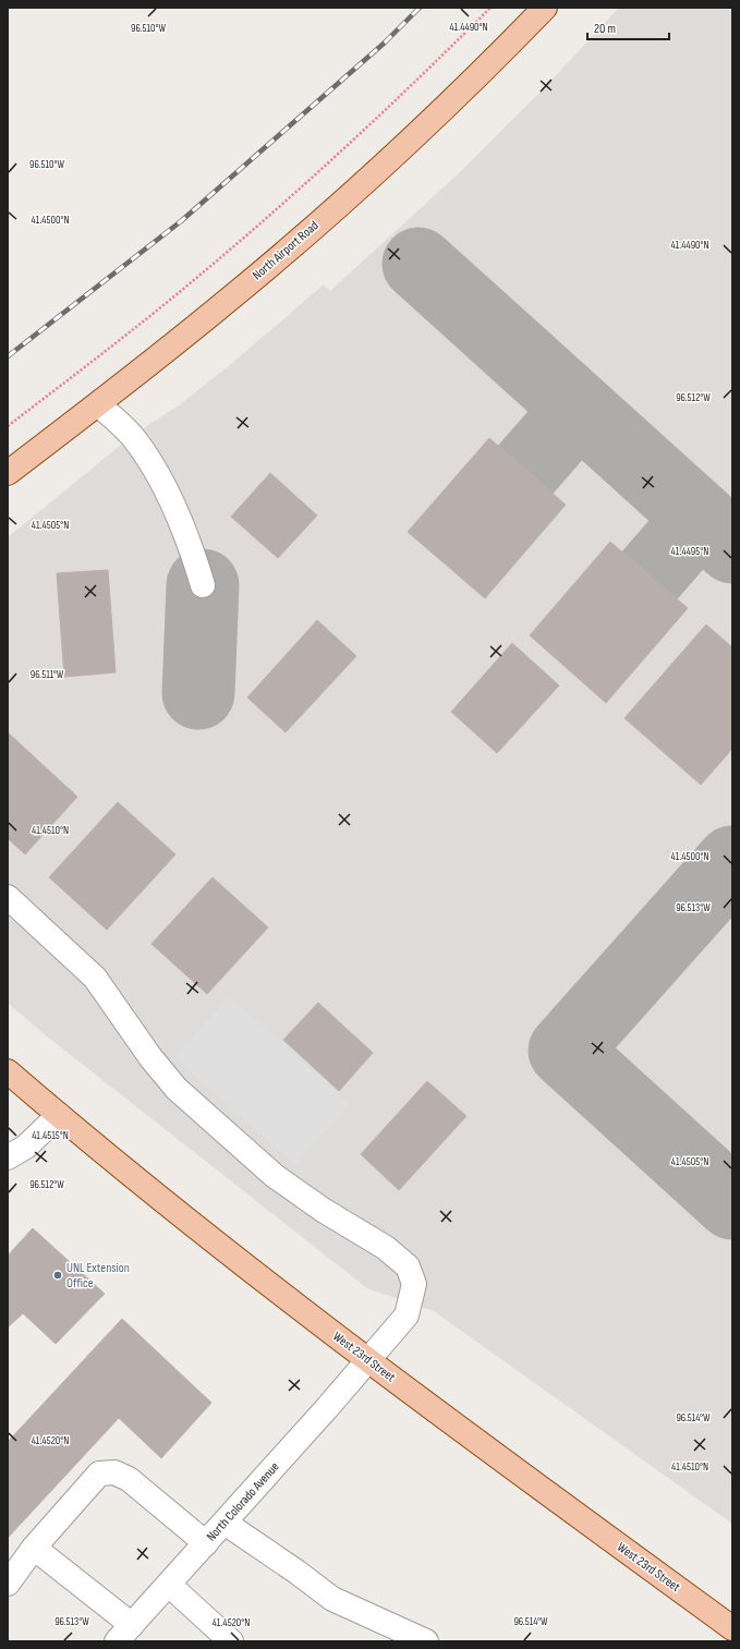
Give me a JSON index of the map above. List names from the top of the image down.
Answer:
{
  "streets": {
    "main road": ["North Airport Road", "West 23rd Street"],
    "street": ["North Colorado Avenue"]
  },
  "crossings": [
    ["West 23rd Street", "North Colorado Avenue"]
  ],
  "places": ["UNL Extension Office"],
  "scale_bar": "20 m",
  "coordinates": [
    "41.4490°N",
    "96.510°W",
    "41.4500°N",
    "96.512°W",
    "41.4505°N",
    "41.4495°N",
    "96.511°W",
    "41.4510°N",
    "96.513°W",
    "41.4515°N",
    "96.514°W",
    "41.4520°N"
  ]
}
